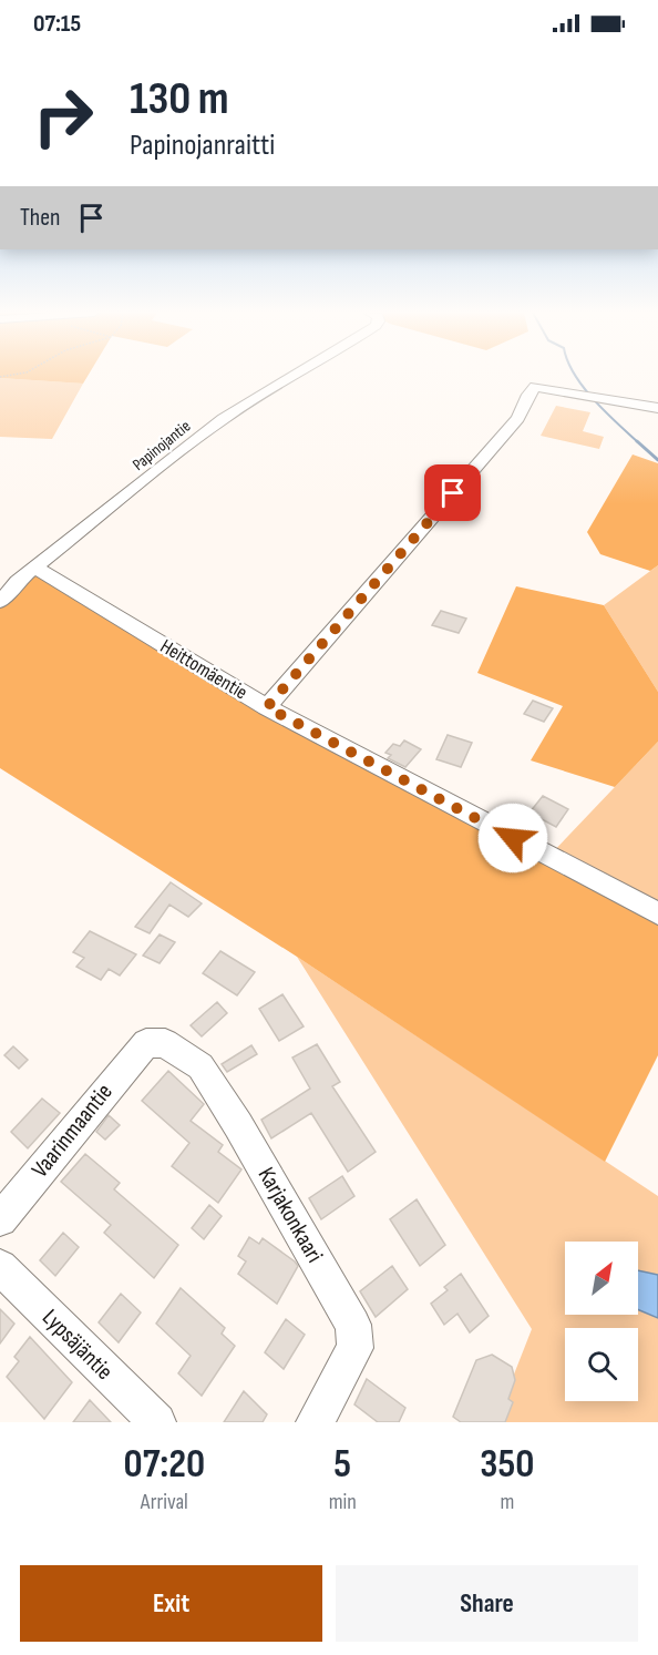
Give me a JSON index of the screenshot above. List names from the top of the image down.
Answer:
{
  "streets": {
    "street": [
      "Papinojantie",
      "Heittomäentie",
      "Vaarinmaantie",
      "Karjakonkaari",
      "Lypsäjäntie"
    ]
  },
  "crossings": [
    ["Papinojantie", "Heittomäentie"],
    ["Vaarinmaantie", "Karjakonkaari"]
  ],
  "north": "top right",
  "page": {
    "status": "07:15",
    "turn": ["130 m", "Papinojanraitti"],
    "then": "Then",
    "eta": [
      "07:20",
      "Arrival",
      "5",
      "min",
      "350",
      "m"
    ],
    "buttons": ["Exit", "Share"]
  }
}
